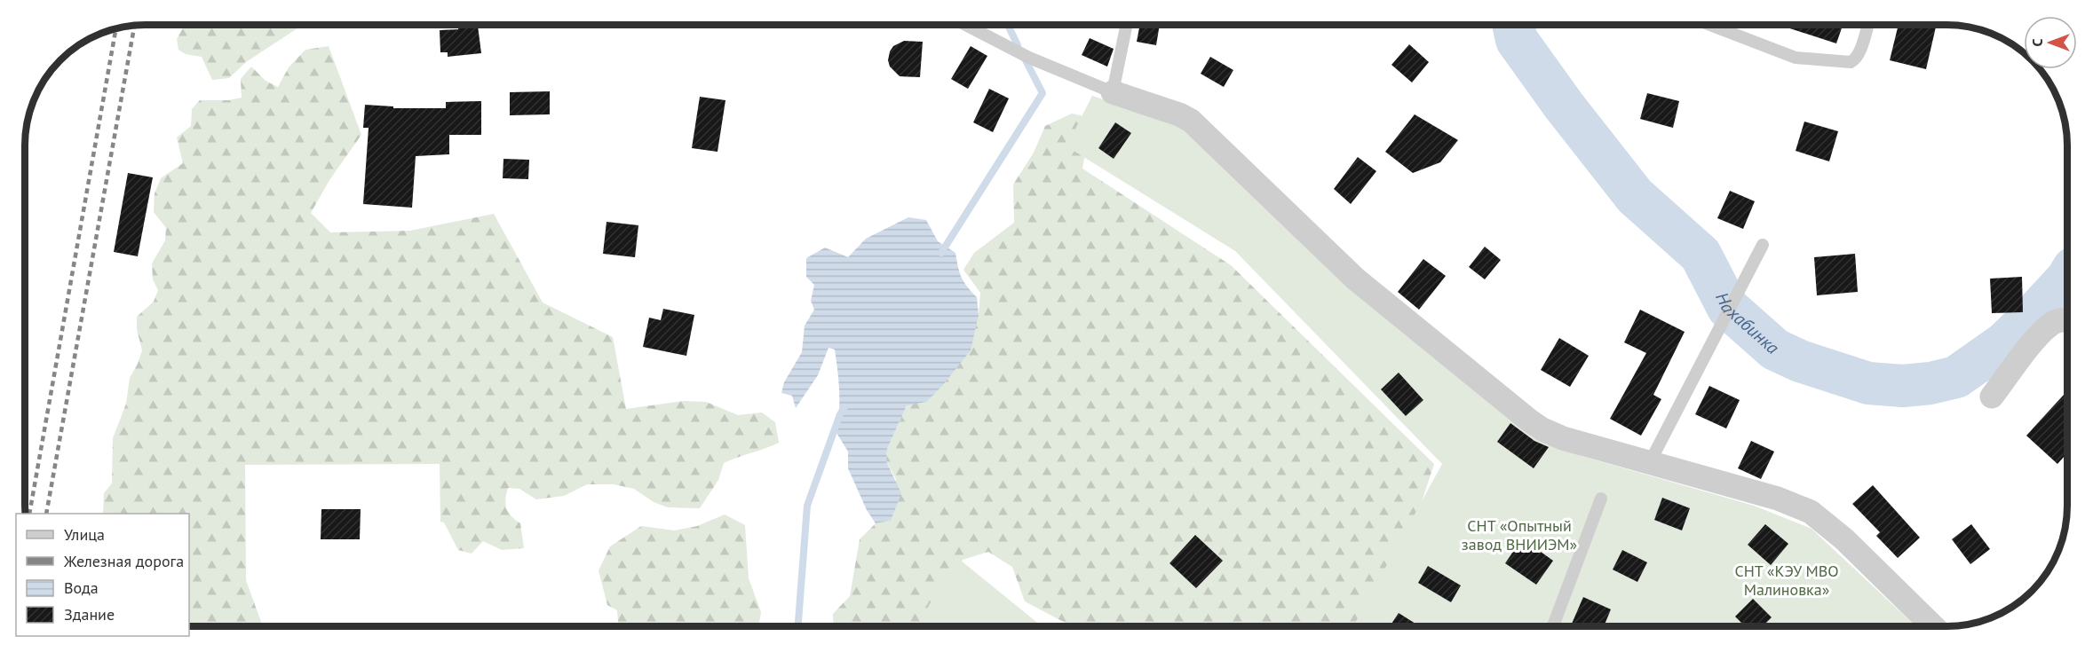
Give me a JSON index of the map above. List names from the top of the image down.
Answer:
{
  "water": ["Нахабинка"],
  "parks": ["СНТ «Опытный завод ВНИИЭМ»", "СНТ «КЭУ МВО Малиновка»"],
  "legend": [
    "Улица",
    "Железная дорога",
    "Вода",
    "Здание"
  ],
  "north": "left"
}
